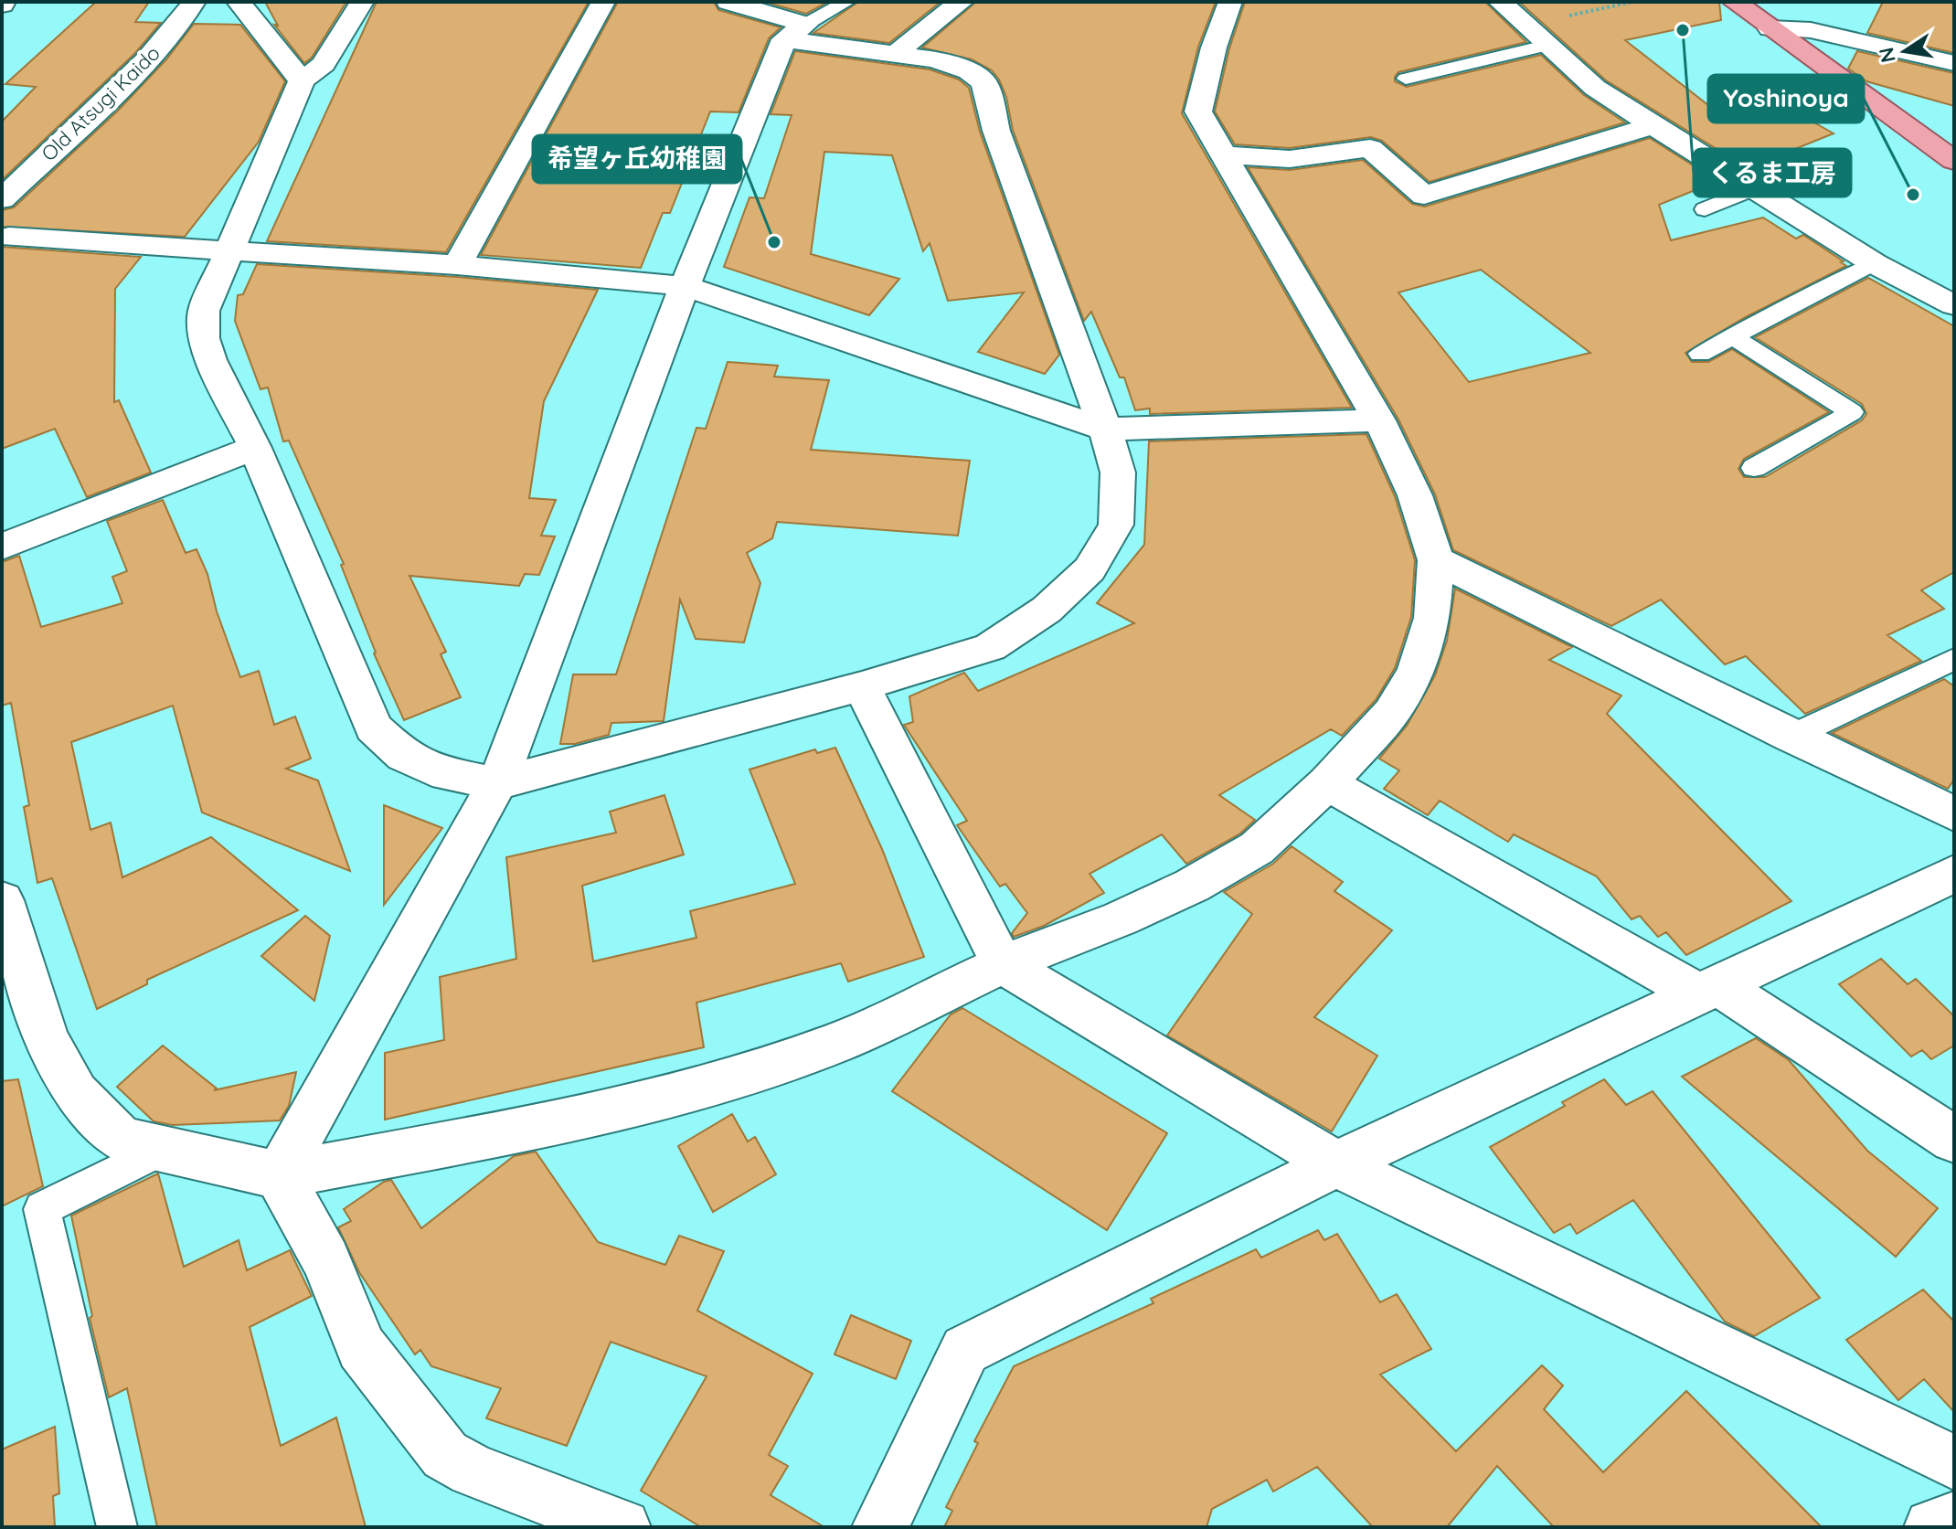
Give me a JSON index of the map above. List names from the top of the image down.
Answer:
{
  "streets": {
    "street": ["Old Atsugi Kaido"]
  },
  "places": ["くるま工房", "Yoshinoya", "希望ヶ丘幼稚園"],
  "north": "left"
}
